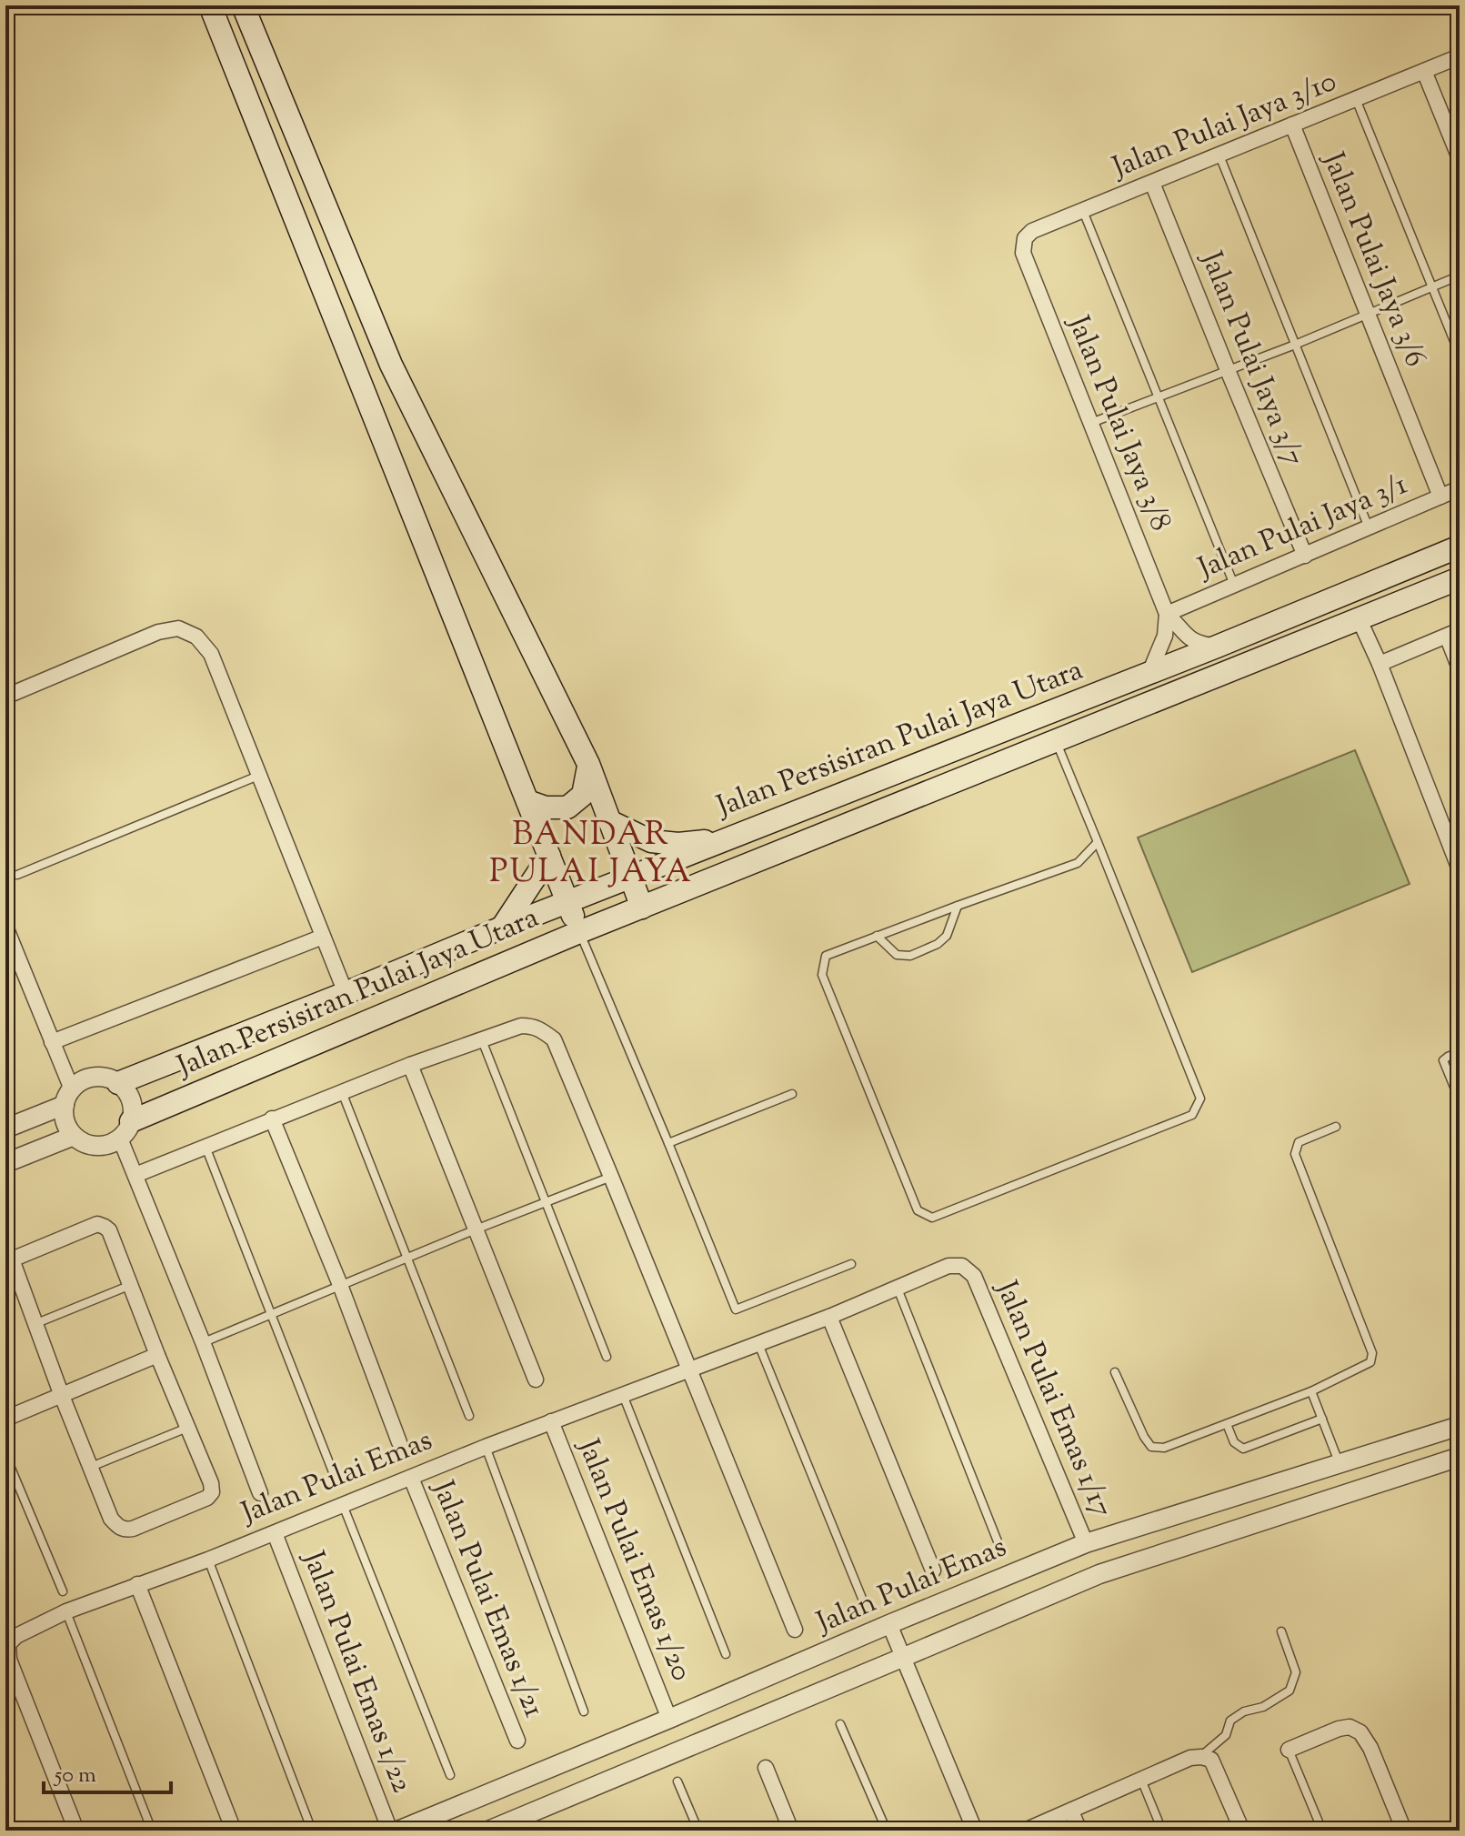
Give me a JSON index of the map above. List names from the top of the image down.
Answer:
{
  "streets": {
    "main road": ["Jalan Persisiran Pulai Jaya Utara"],
    "street": [
      "Jalan Pulai Jaya 3/10",
      "Jalan Pulai Jaya 3/6",
      "Jalan Pulai Jaya 3/7",
      "Jalan Pulai Jaya 3/8",
      "Jalan Pulai Jaya 3/1",
      "Jalan Pulai Emas 1/17",
      "Jalan Pulai Emas",
      "Jalan Pulai Emas 1/20",
      "Jalan Pulai Emas 1/21",
      "Jalan Pulai Emas 1/22"
    ]
  },
  "crossings": [
    ["Jalan Pulai Jaya 3/10", "Jalan Pulai Jaya 3/6"],
    ["Jalan Pulai Jaya 3/10", "Jalan Pulai Jaya 3/7"],
    ["Jalan Pulai Jaya 3/10", "Jalan Pulai Jaya 3/8"],
    ["Jalan Pulai Jaya 3/6", "Jalan Pulai Jaya 3/1"],
    ["Jalan Pulai Jaya 3/7", "Jalan Pulai Jaya 3/1"],
    ["Jalan Pulai Jaya 3/8", "Jalan Pulai Jaya 3/1"],
    ["Jalan Persisiran Pulai Jaya Utara", "Jalan Pulai Emas"],
    ["Jalan Pulai Emas 1/17", "Jalan Pulai Emas"],
    ["Jalan Pulai Emas", "Jalan Pulai Emas 1/20"],
    ["Jalan Pulai Emas", "Jalan Pulai Emas 1/21"],
    ["Jalan Pulai Emas", "Jalan Pulai Emas 1/22"]
  ],
  "districts": ["BANDAR PULAI JAYA"],
  "scale_bar": "50 m"
}
